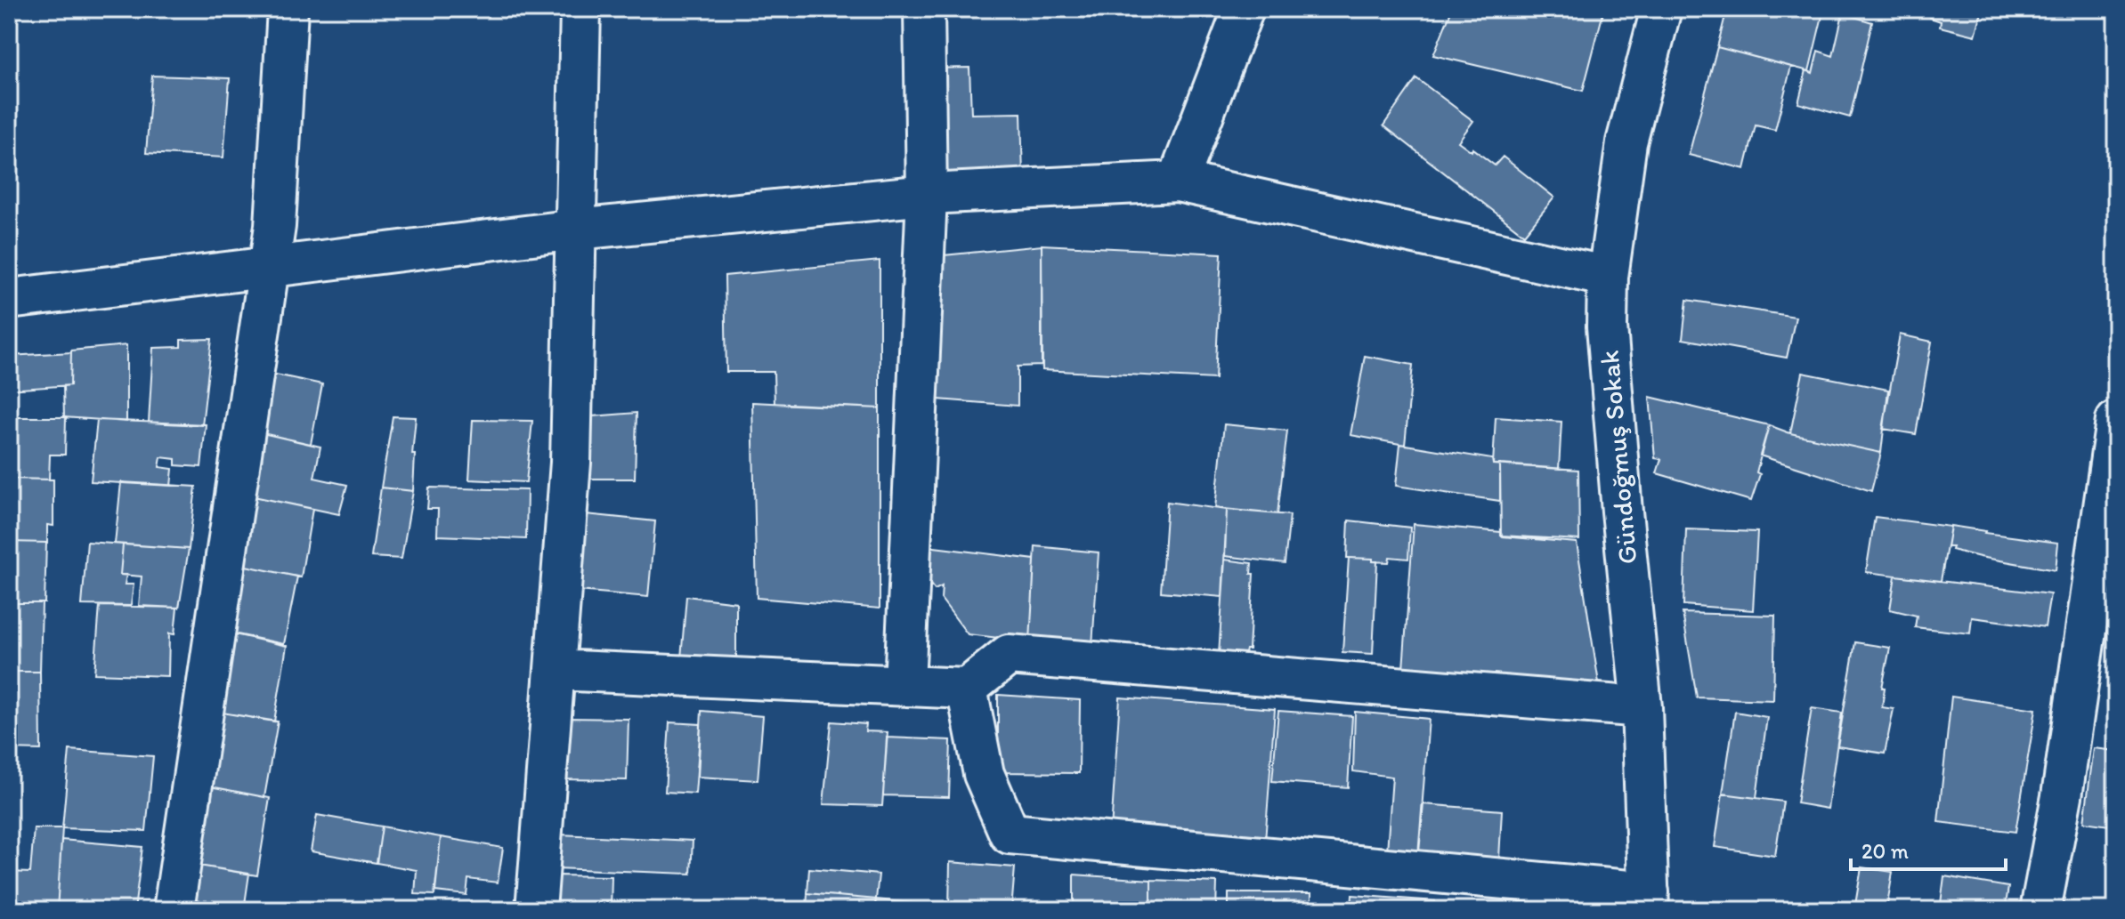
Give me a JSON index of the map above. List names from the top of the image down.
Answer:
{
  "streets": {
    "street": ["Gündoğmuş Sokak"]
  },
  "scale_bar": "20 m"
}
